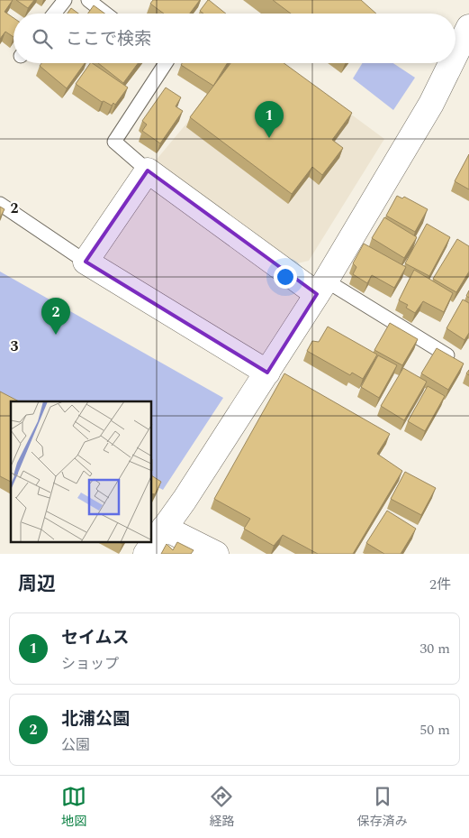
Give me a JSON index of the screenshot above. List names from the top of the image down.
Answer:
{
  "page": {
    "search": "ここで検索",
    "pins": ["1", "2"],
    "heading": ["周辺", "2件"],
    "list": [
      {
        "mark": "1",
        "name": "セイムス",
        "note": "ショップ",
        "value": "30 m"
      },
      {
        "mark": "2",
        "name": "北浦公園",
        "note": "公園",
        "value": "50 m"
      }
    ],
    "nav": ["地図", "経路", "保存済み"]
  },
  "grid": {
    "rows": ["2", "3"]
  }
}
